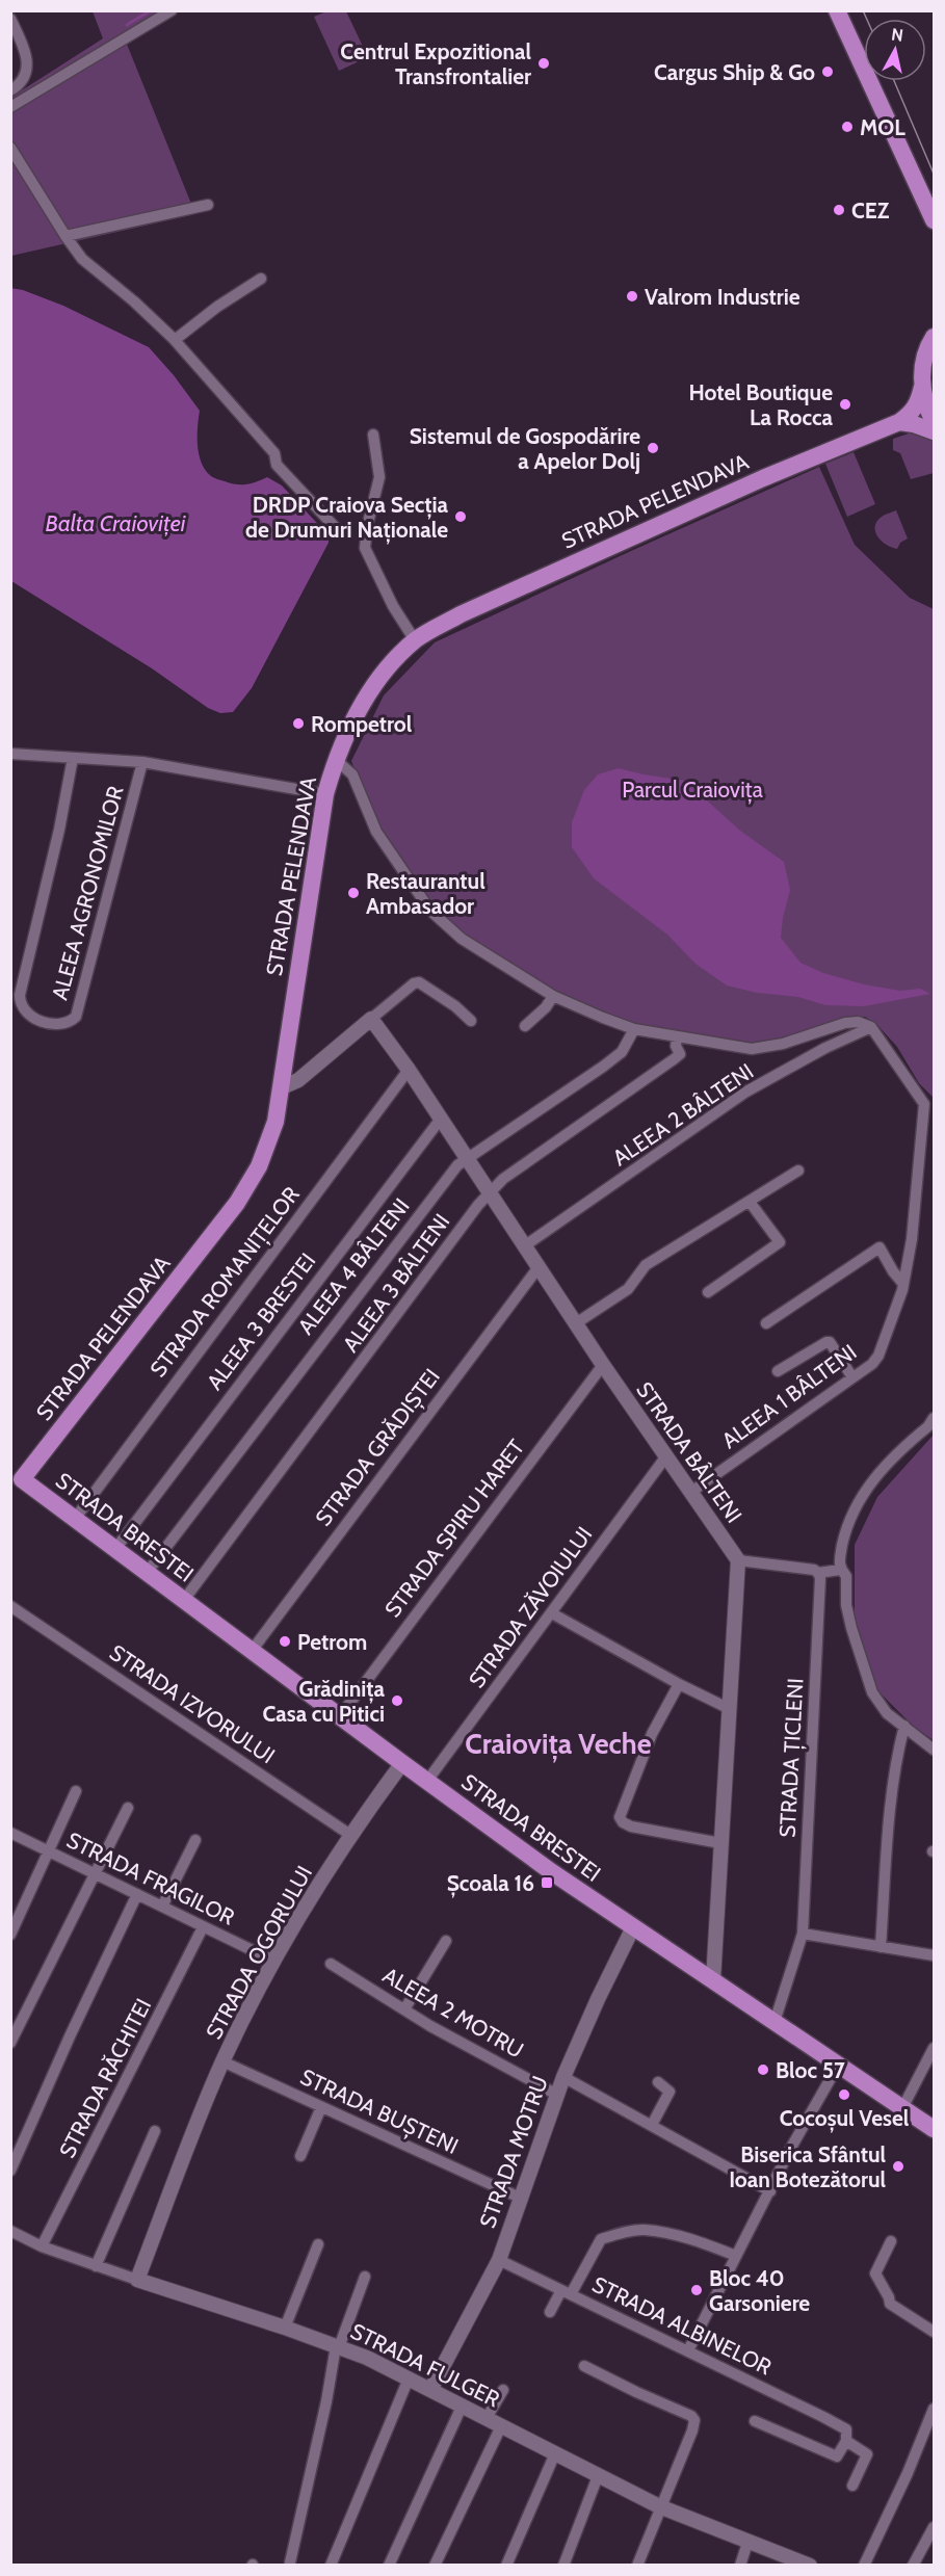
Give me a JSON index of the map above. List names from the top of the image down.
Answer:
{
  "streets": {
    "main road": ["STRADA PELENDAVA", "STRADA BRESTEI"],
    "street": [
      "ALEEA AGRONOMILOR",
      "ALEEA 2 BÂLTENI",
      "ALEEA 4 BÂLTENI",
      "STRADA ROMANIȚELOR",
      "ALEEA 3 BÂLTENI",
      "ALEEA 3 BRESTEI",
      "ALEEA 1 BÂLTENI",
      "STRADA GRĂDIȘTEI",
      "STRADA BÂLTENI",
      "STRADA SPIRU HARET",
      "STRADA ZĂVOIULUI",
      "STRADA IZVORULUI",
      "STRADA ȚICLENI",
      "STRADA FRAGILOR",
      "STRADA OGORULUI",
      "ALEEA 2 MOTRU",
      "STRADA RĂCHITEI",
      "STRADA BUȘTENI",
      "STRADA MOTRU",
      "STRADA ALBINELOR",
      "STRADA FULGER"
    ]
  },
  "crossings": [
    ["STRADA PELENDAVA", "STRADA BRESTEI"],
    ["ALEEA 2 BÂLTENI", "ALEEA 1 BÂLTENI"],
    ["ALEEA 2 BÂLTENI", "STRADA BÂLTENI"],
    ["ALEEA 4 BÂLTENI", "STRADA BÂLTENI"],
    ["ALEEA 4 BÂLTENI", "STRADA BRESTEI"],
    ["STRADA ROMANIȚELOR", "STRADA BÂLTENI"],
    ["STRADA ROMANIȚELOR", "STRADA BRESTEI"],
    ["ALEEA 3 BÂLTENI", "STRADA BÂLTENI"],
    ["ALEEA 3 BÂLTENI", "STRADA BRESTEI"],
    ["ALEEA 3 BRESTEI", "STRADA BÂLTENI"],
    ["ALEEA 3 BRESTEI", "STRADA BRESTEI"],
    ["ALEEA 1 BÂLTENI", "STRADA BÂLTENI"],
    ["STRADA GRĂDIȘTEI", "STRADA BÂLTENI"],
    ["STRADA GRĂDIȘTEI", "STRADA BRESTEI"],
    ["STRADA BÂLTENI", "STRADA SPIRU HARET"],
    ["STRADA BÂLTENI", "STRADA ZĂVOIULUI"],
    ["STRADA BRESTEI", "STRADA SPIRU HARET"],
    ["STRADA BRESTEI", "STRADA ZĂVOIULUI"],
    ["STRADA BRESTEI", "STRADA ȚICLENI"],
    ["STRADA BRESTEI", "STRADA OGORULUI"],
    ["STRADA BRESTEI", "STRADA MOTRU"],
    ["STRADA IZVORULUI", "STRADA OGORULUI"],
    ["STRADA FRAGILOR", "STRADA OGORULUI"],
    ["STRADA FRAGILOR", "STRADA RĂCHITEI"],
    ["STRADA OGORULUI", "STRADA BUȘTENI"],
    ["STRADA OGORULUI", "STRADA FULGER"],
    ["ALEEA 2 MOTRU", "STRADA MOTRU"],
    ["STRADA RĂCHITEI", "STRADA FULGER"],
    ["STRADA BUȘTENI", "STRADA MOTRU"],
    ["STRADA MOTRU", "STRADA ALBINELOR"],
    ["STRADA MOTRU", "STRADA FULGER"]
  ],
  "districts": ["Craiovița Veche"],
  "water": ["Balta Craioviței"],
  "parks": ["Parcul Craiovița"],
  "places": {
    "other": [
      "Centrul Expozitional Transfrontalier",
      "Cargus Ship & Go",
      "MOL",
      "CEZ",
      "Valrom Industrie",
      "Hotel Boutique La Rocca",
      "Sistemul de Gospodărire a Apelor Dolj",
      "DRDP Craiova Secția de Drumuri Naționale",
      "Rompetrol",
      "Restaurantul Ambasador",
      "Petrom",
      "Grădinița Casa cu Pitici",
      "Bloc 57",
      "Cocoșul Vesel",
      "Biserica Sfântul Ioan Botezătorul",
      "Bloc 40 Garsoniere"
    ],
    "transit": ["Școala 16"]
  },
  "north": "top"
}
